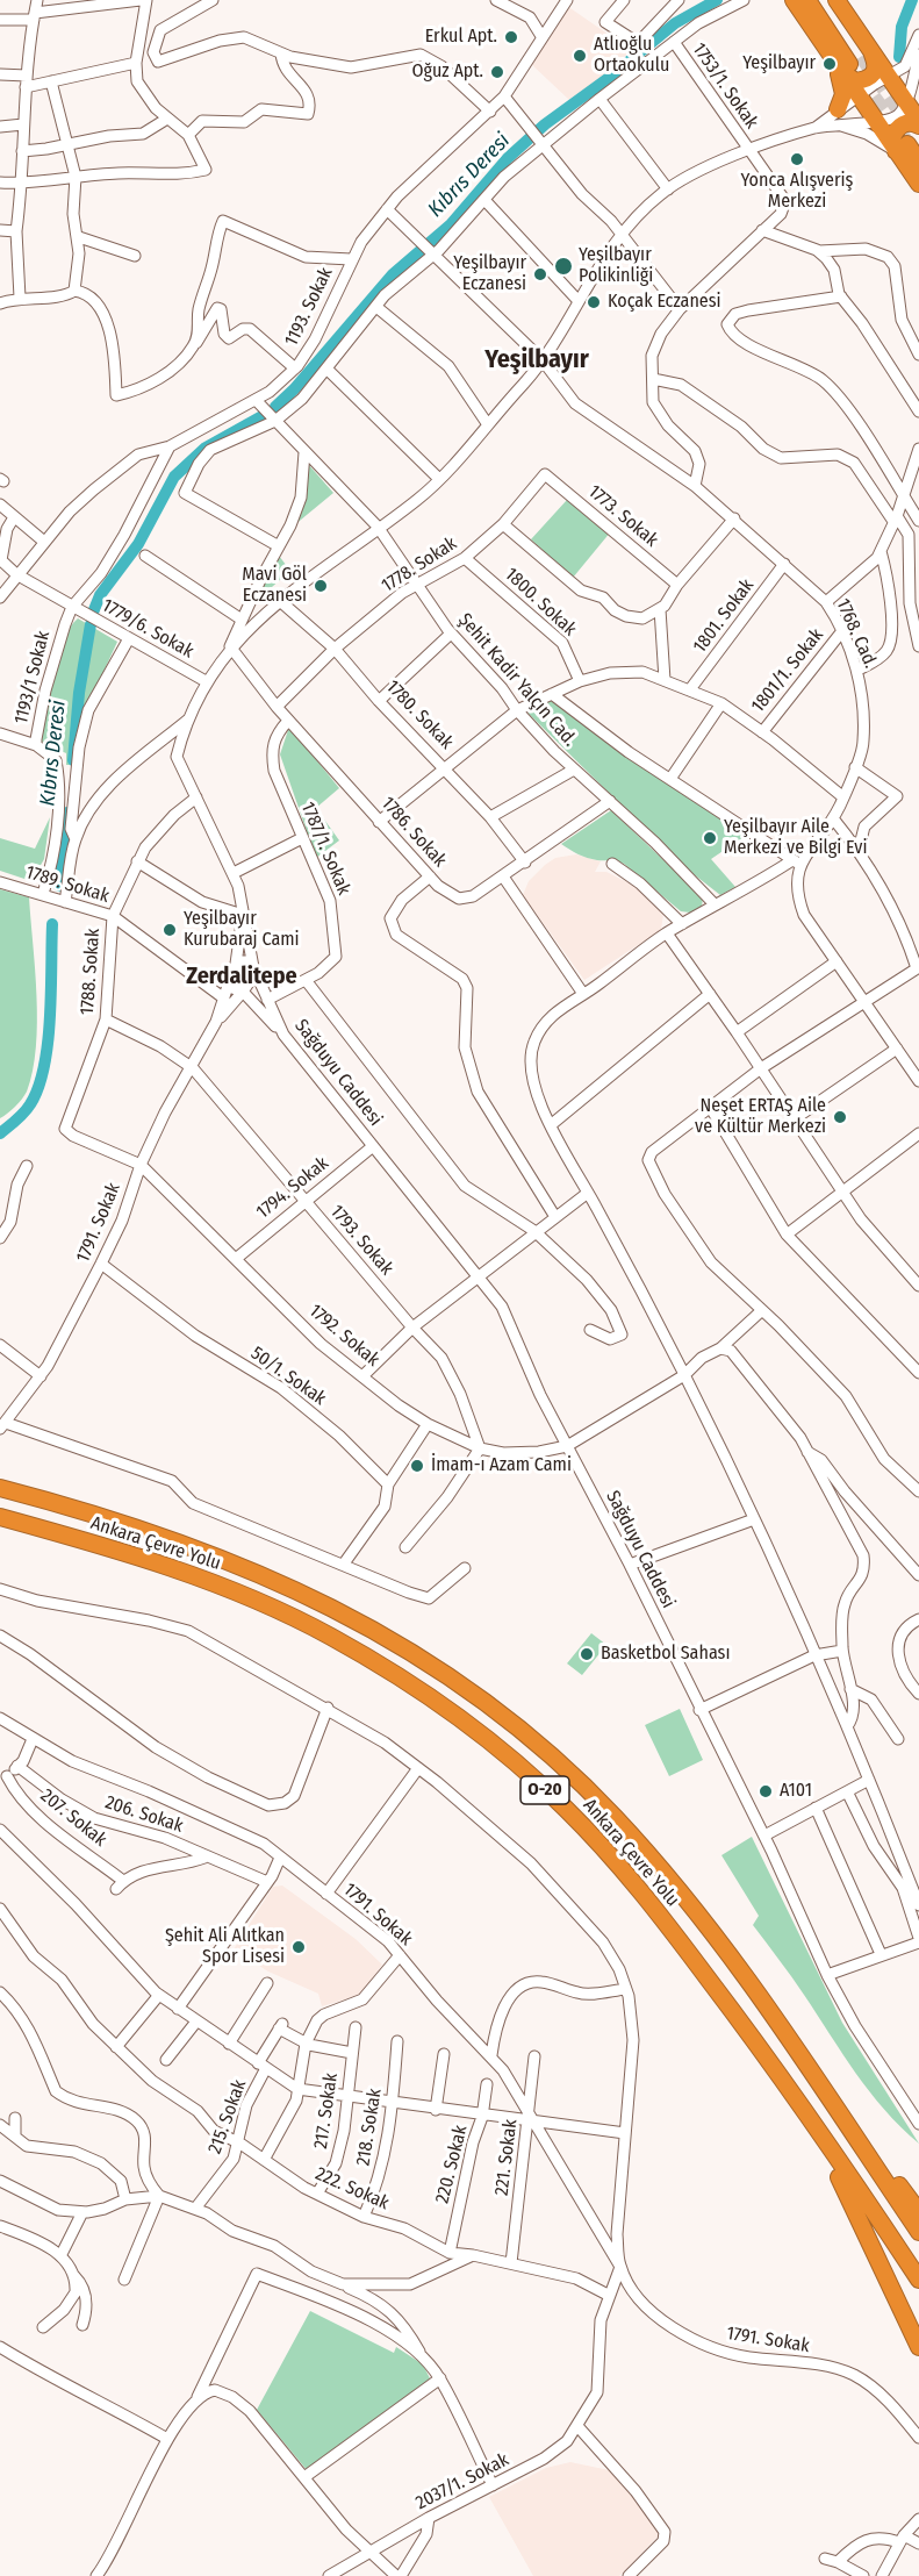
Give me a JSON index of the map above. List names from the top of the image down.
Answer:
{
  "streets": {
    "highway": ["Ankara Çevre Yolu", "O-20"],
    "street": [
      "1753/1. Sokak",
      "1193. Sokak",
      "1773. Sokak",
      "1778. Sokak",
      "1800. Sokak",
      "1801. Sokak",
      "1779/6. Sokak",
      "1768. Cad.",
      "1801/1. Sokak",
      "1193/1 Sokak",
      "Şehit Kadir Yalçın Cad.",
      "1780. Sokak",
      "1786. Sokak",
      "1787/1. Sokak",
      "1789. Sokak",
      "1788. Sokak",
      "Sağduyu Caddesi",
      "1794. Sokak",
      "1791. Sokak",
      "1793. Sokak",
      "1792. Sokak",
      "50/1. Sokak",
      "206. Sokak",
      "207. Sokak",
      "217. Sokak",
      "215. Sokak",
      "218. Sokak",
      "221. Sokak",
      "220. Sokak",
      "222. Sokak",
      "2037/1. Sokak"
    ]
  },
  "crossings": [
    ["1753/1. Sokak", "Sağduyu Caddesi"],
    ["1193. Sokak", "1779/6. Sokak"],
    ["1193. Sokak", "1768. Cad."],
    ["1193. Sokak", "1193/1 Sokak"],
    ["1193. Sokak", "Şehit Kadir Yalçın Cad."],
    ["1773. Sokak", "1778. Sokak"],
    ["1778. Sokak", "1800. Sokak"],
    ["1778. Sokak", "Şehit Kadir Yalçın Cad."],
    ["1778. Sokak", "1780. Sokak"],
    ["1778. Sokak", "1786. Sokak"],
    ["1801. Sokak", "1768. Cad."],
    ["1779/6. Sokak", "1193/1 Sokak"],
    ["1779/6. Sokak", "Sağduyu Caddesi"],
    ["1768. Cad.", "1801/1. Sokak"],
    ["1768. Cad.", "Sağduyu Caddesi"],
    ["1193/1 Sokak", "1789. Sokak"],
    ["Şehit Kadir Yalçın Cad.", "1786. Sokak"],
    ["Şehit Kadir Yalçın Cad.", "Sağduyu Caddesi"],
    ["1780. Sokak", "1786. Sokak"],
    ["1780. Sokak", "Sağduyu Caddesi"],
    ["1786. Sokak", "1787/1. Sokak"],
    ["1786. Sokak", "Sağduyu Caddesi"],
    ["1787/1. Sokak", "Sağduyu Caddesi"],
    ["1789. Sokak", "1788. Sokak"],
    ["1788. Sokak", "Sağduyu Caddesi"],
    ["1788. Sokak", "1791. Sokak"],
    ["1788. Sokak", "1793. Sokak"],
    ["1788. Sokak", "1792. Sokak"],
    ["Sağduyu Caddesi", "1794. Sokak"],
    ["Sağduyu Caddesi", "1792. Sokak"],
    ["1794. Sokak", "1793. Sokak"],
    ["1794. Sokak", "1792. Sokak"],
    ["1791. Sokak", "1793. Sokak"],
    ["1791. Sokak", "1792. Sokak"],
    ["1791. Sokak", "50/1. Sokak"],
    ["1791. Sokak", "221. Sokak"],
    ["1793. Sokak", "1792. Sokak"],
    ["206. Sokak", "207. Sokak"],
    ["217. Sokak", "222. Sokak"],
    ["215. Sokak", "222. Sokak"],
    ["218. Sokak", "222. Sokak"],
    ["221. Sokak", "222. Sokak"],
    ["220. Sokak", "222. Sokak"],
    ["222. Sokak", "2037/1. Sokak"]
  ],
  "districts": ["Yeşilbayır", "Zerdalitepe"],
  "water": ["Kıbrıs Deresi"],
  "places": [
    "Erkul Apt.",
    "Atlıoğlu Ortaokulu",
    "Yeşilbayır",
    "Oğuz Apt.",
    "Yonca Alışveriş Merkezi",
    "Yeşilbayır Polikinliği",
    "Yeşilbayır Eczanesi",
    "Koçak Eczanesi",
    "Mavi Göl Eczanesi",
    "Yeşilbayır Aile Merkezi ve Bilgi Evi",
    "Yeşilbayır Kurubaraj Cami",
    "Neşet ERTAŞ Aile ve Kültür Merkezi",
    "İmam-ı Azam Cami",
    "Basketbol Sahası",
    "A101",
    "Şehit Ali Alıtkan Spor Lisesi"
  ]
}
